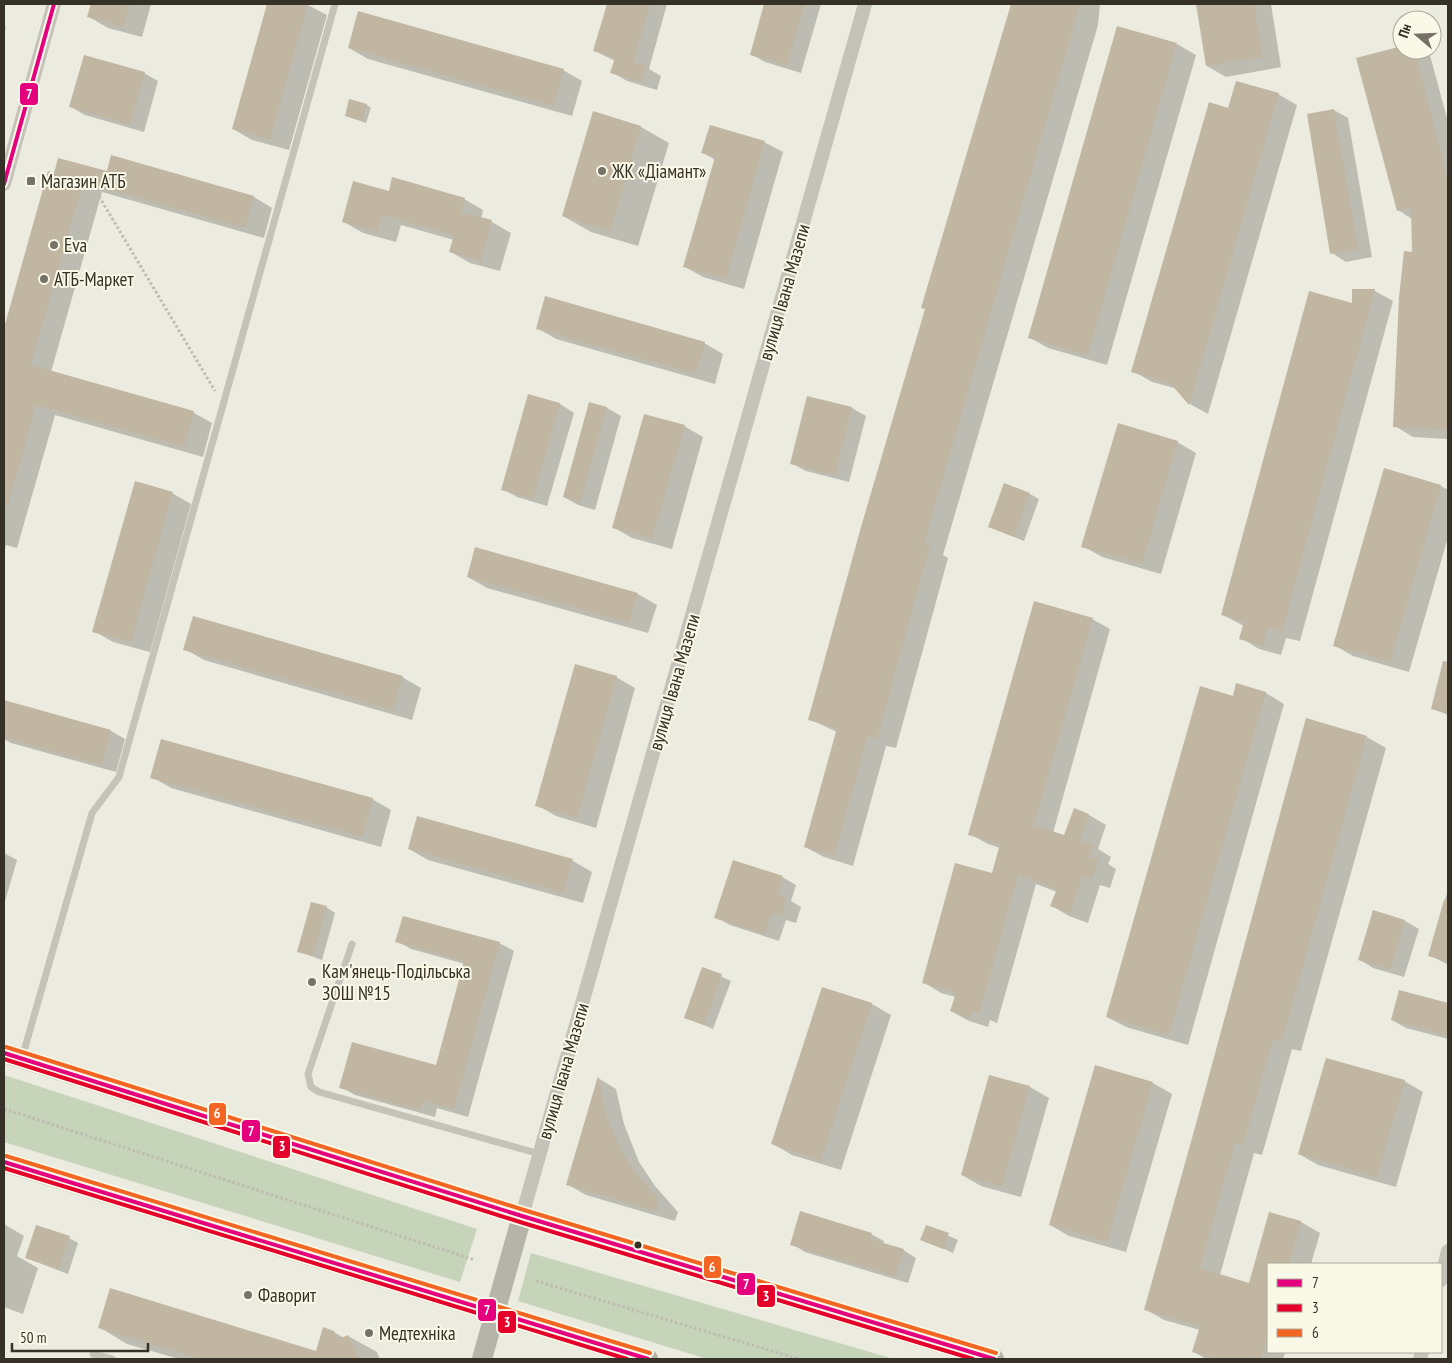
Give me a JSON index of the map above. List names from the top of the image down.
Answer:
{
  "streets": {
    "main road": ["вулиця Івана Мазепи"]
  },
  "places": {
    "other": [
      "ЖК «Діамант»",
      "Eva",
      "АТБ-Маркет",
      "Кам'янець-Подільська ЗОШ №15",
      "Фаворит",
      "Медтехніка"
    ],
    "transit": ["Магазин АТБ"]
  },
  "lines": ["transit line 7", "transit line 6", "transit line 3"],
  "legend": ["7", "3", "6"],
  "scale_bar": "50 m",
  "north": "left"
}
